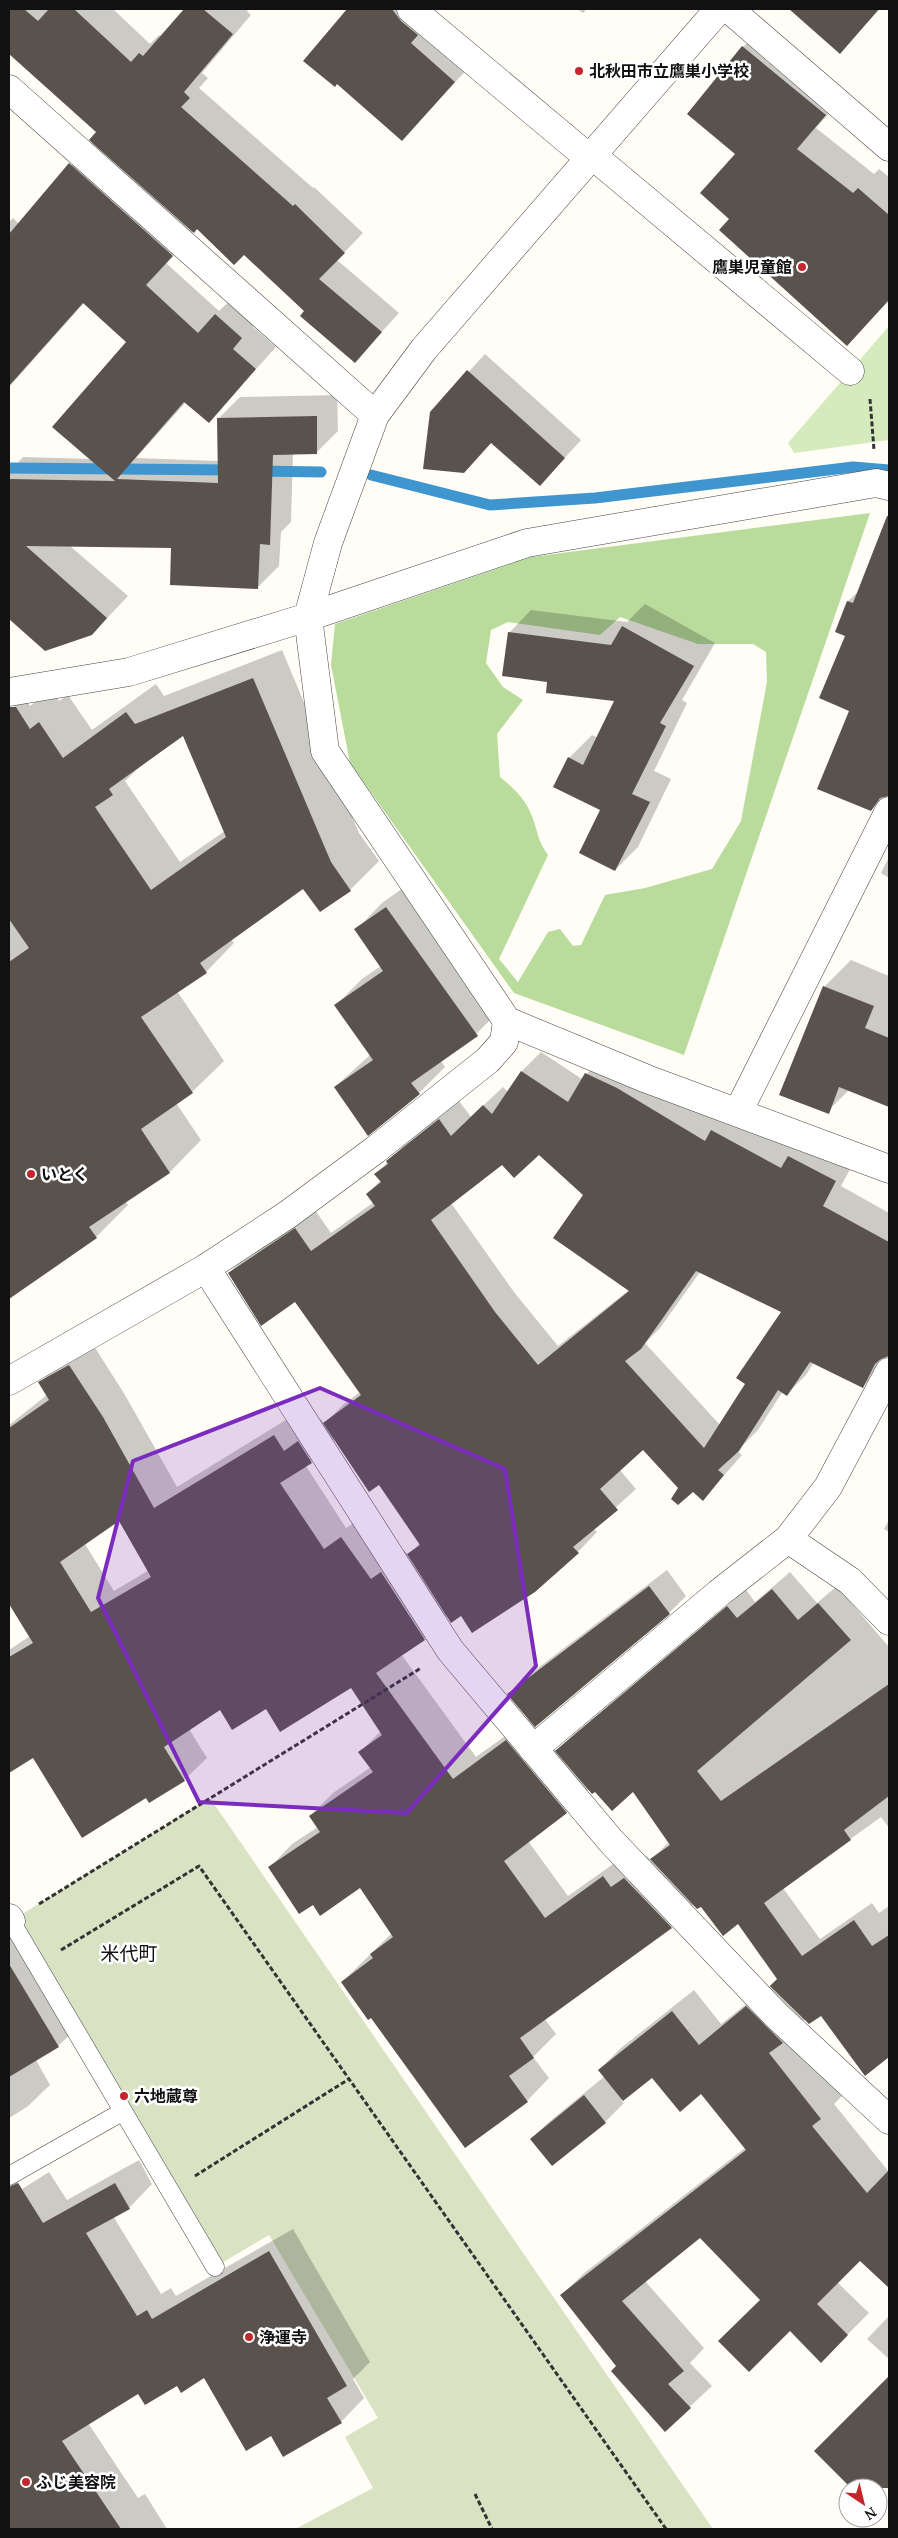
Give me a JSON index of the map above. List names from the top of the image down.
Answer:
{
  "districts": ["米代町"],
  "places": [
    "北秋田市立鷹巣小学校",
    "鷹巣児童館",
    "いとく",
    "六地蔵尊",
    "浄運寺",
    "ふじ美容院"
  ],
  "north": "bottom right"
}
